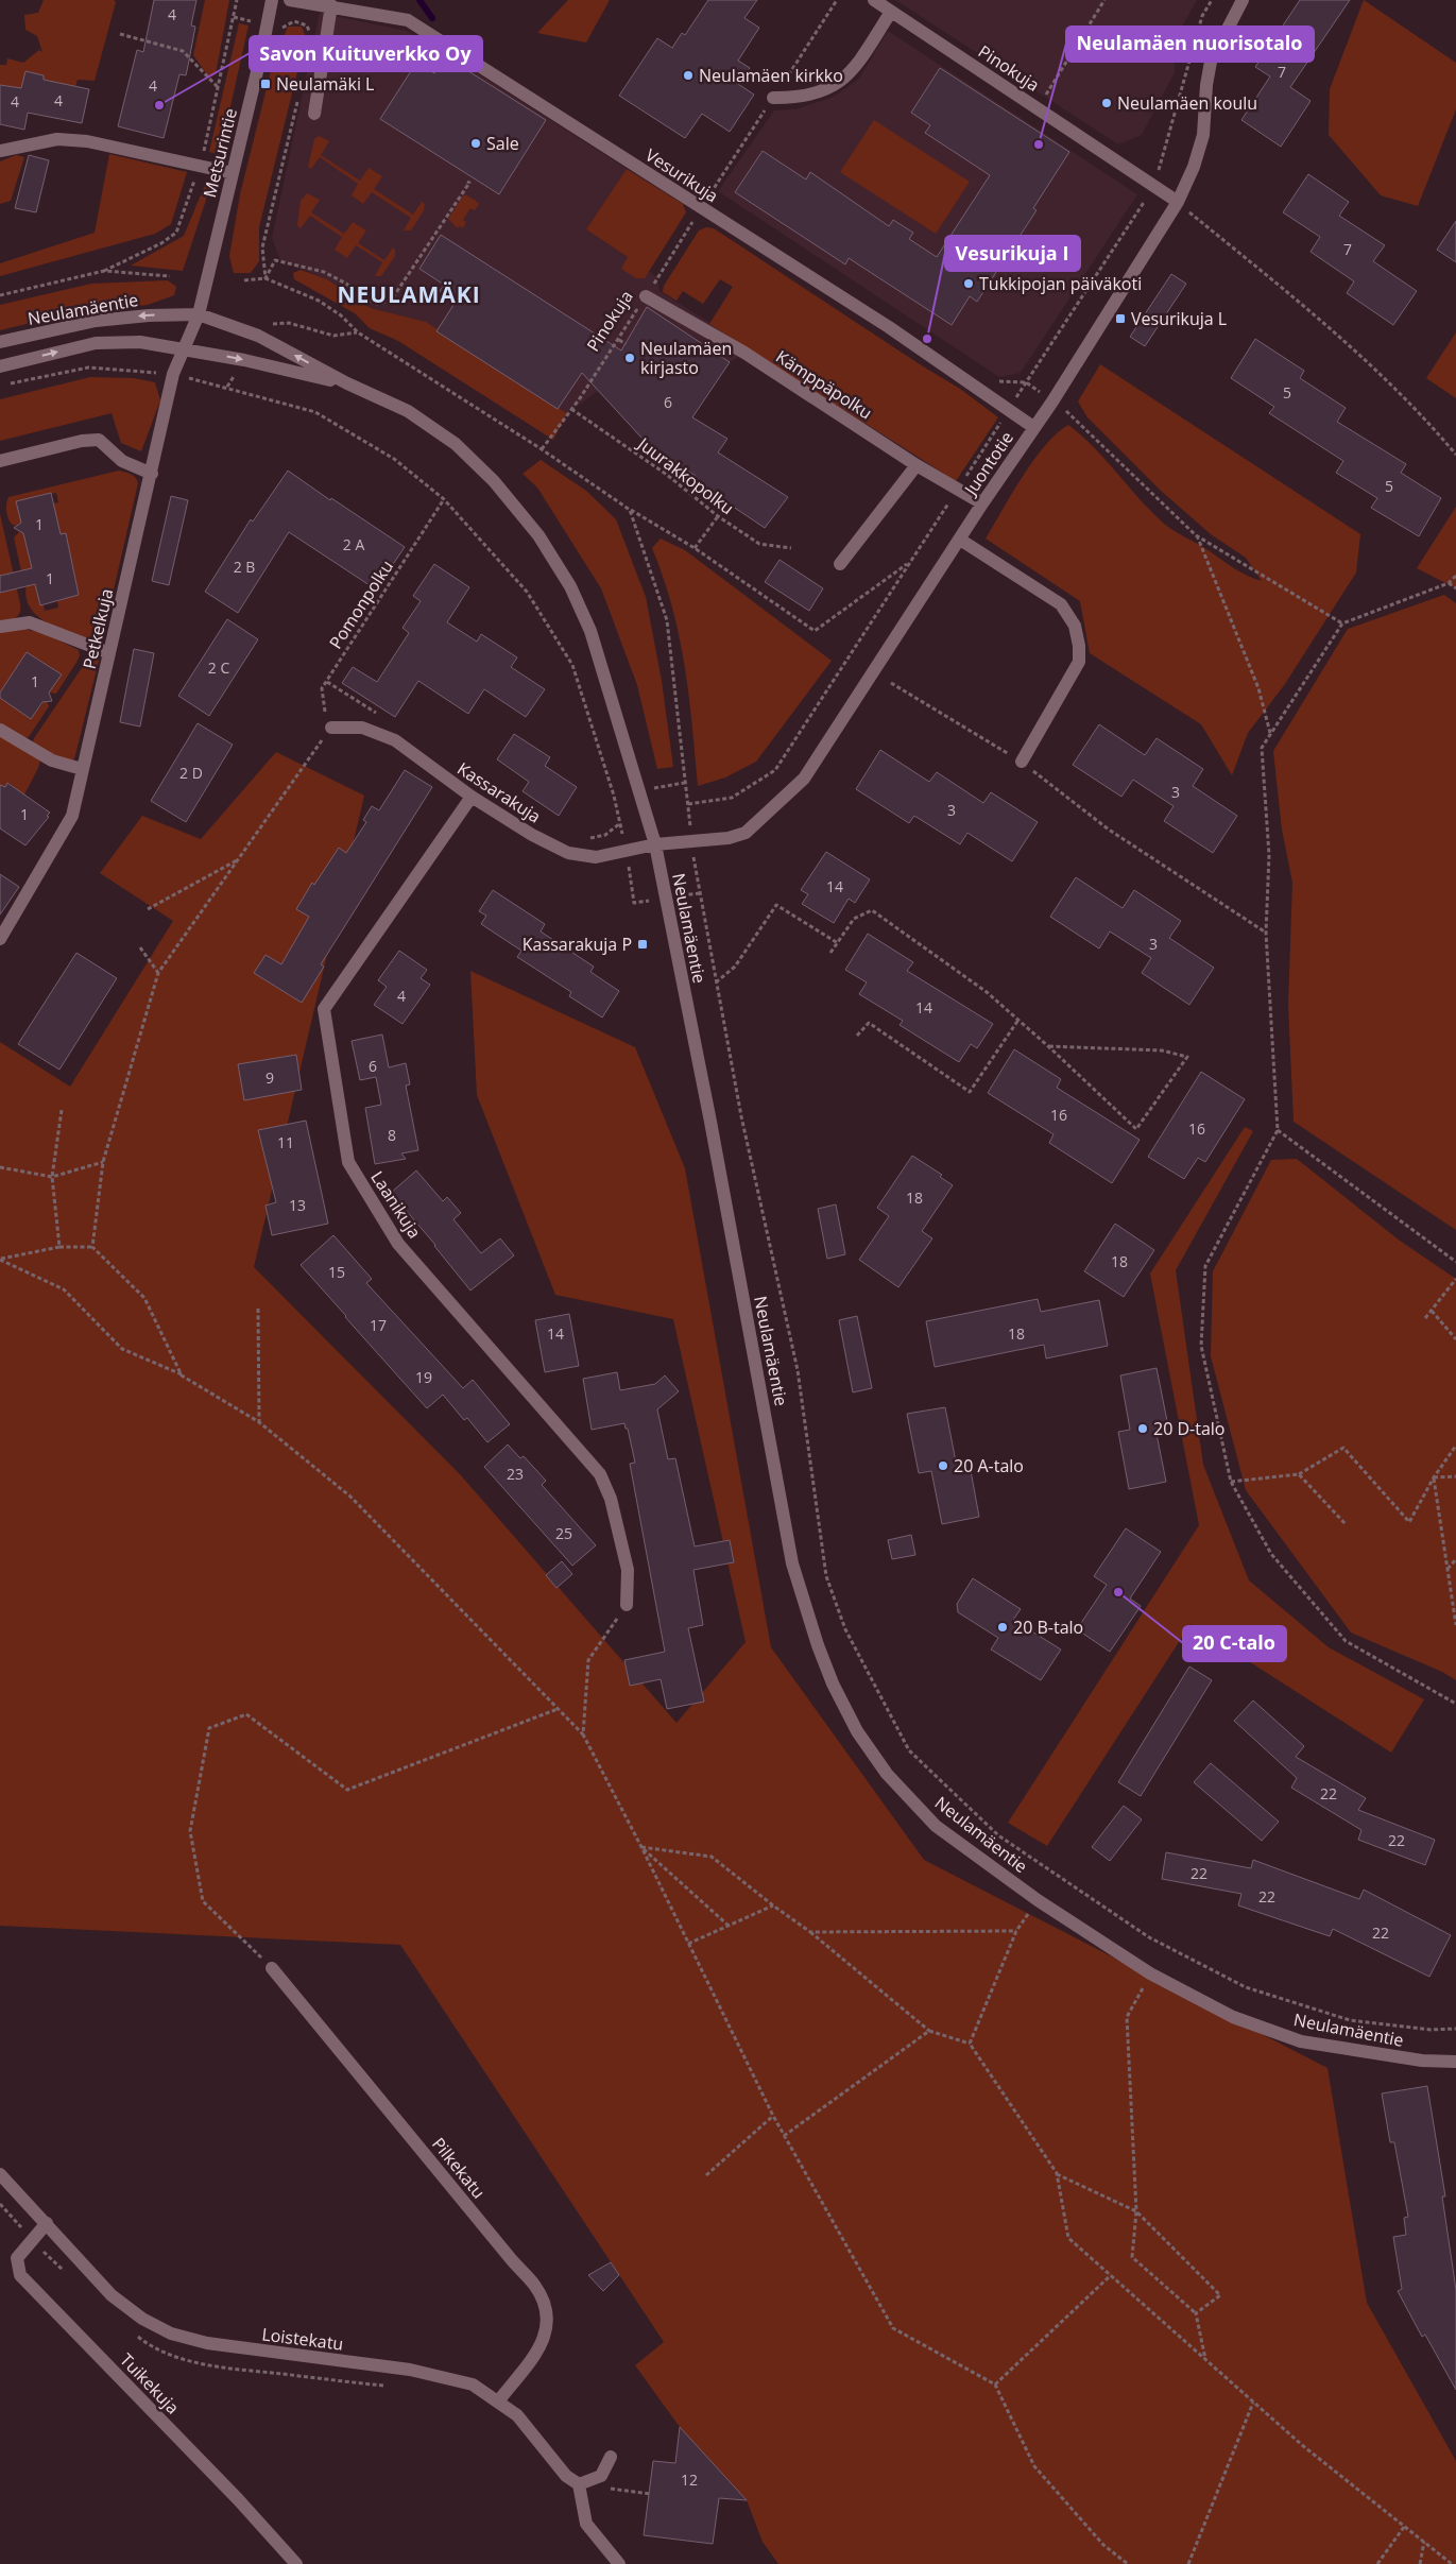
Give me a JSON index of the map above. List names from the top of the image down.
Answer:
{
  "streets": {
    "street": [
      "Pinokuja",
      "Metsurintie",
      "Vesurikuja",
      "Neulamäentie",
      "Kämppäpolku",
      "Juontotie",
      "Petkelkuja",
      "Kassarakuja",
      "Laanikuja",
      "Pilkekatu",
      "Loistekatu",
      "Tuikekuja"
    ],
    "path": ["Juurakkopolku", "Pomonpolku"]
  },
  "crossings": [
    ["Pinokuja", "Vesurikuja"],
    ["Pinokuja", "Kämppäpolku"],
    ["Pinokuja", "Juontotie"],
    ["Pinokuja", "Juurakkopolku"],
    ["Metsurintie", "Neulamäentie"],
    ["Metsurintie", "Petkelkuja"],
    ["Vesurikuja", "Juontotie"],
    ["Neulamäentie", "Juontotie"],
    ["Neulamäentie", "Petkelkuja"],
    ["Neulamäentie", "Kassarakuja"],
    ["Kämppäpolku", "Juontotie"],
    ["Juontotie", "Kassarakuja"],
    ["Pomonpolku", "Kassarakuja"],
    ["Kassarakuja", "Laanikuja"],
    ["Pilkekatu", "Loistekatu"],
    ["Loistekatu", "Tuikekuja"]
  ],
  "districts": ["NEULAMÄKI"],
  "places": {
    "other": [
      "Neulamäen kirkko",
      "Neulamäen koulu",
      "Savon Kuituverkko Oy",
      "Sale",
      "Neulamäen nuorisotalo",
      "Tukkipojan päiväkoti",
      "Vesurikuja I",
      "Neulamäen kirjasto",
      "20 D-talo",
      "20 A-talo",
      "20 C-talo",
      "20 B-talo"
    ],
    "transit": ["Neulamäki L", "Vesurikuja L", "Kassarakuja P"]
  },
  "house_numbers": [
    "4",
    "7",
    "4",
    "4",
    "4",
    "7",
    "5",
    "6",
    "5",
    "1",
    "2 A",
    "2 B",
    "1",
    "2 C",
    "1",
    "2 D",
    "3",
    "3",
    "1",
    "14",
    "3",
    "4",
    "14",
    "6",
    "9",
    "16",
    "16",
    "8",
    "11",
    "18",
    "13",
    "18",
    "15",
    "17",
    "14",
    "18",
    "19",
    "23",
    "25",
    "22",
    "22",
    "22",
    "22",
    "22",
    "12"
  ]
}
